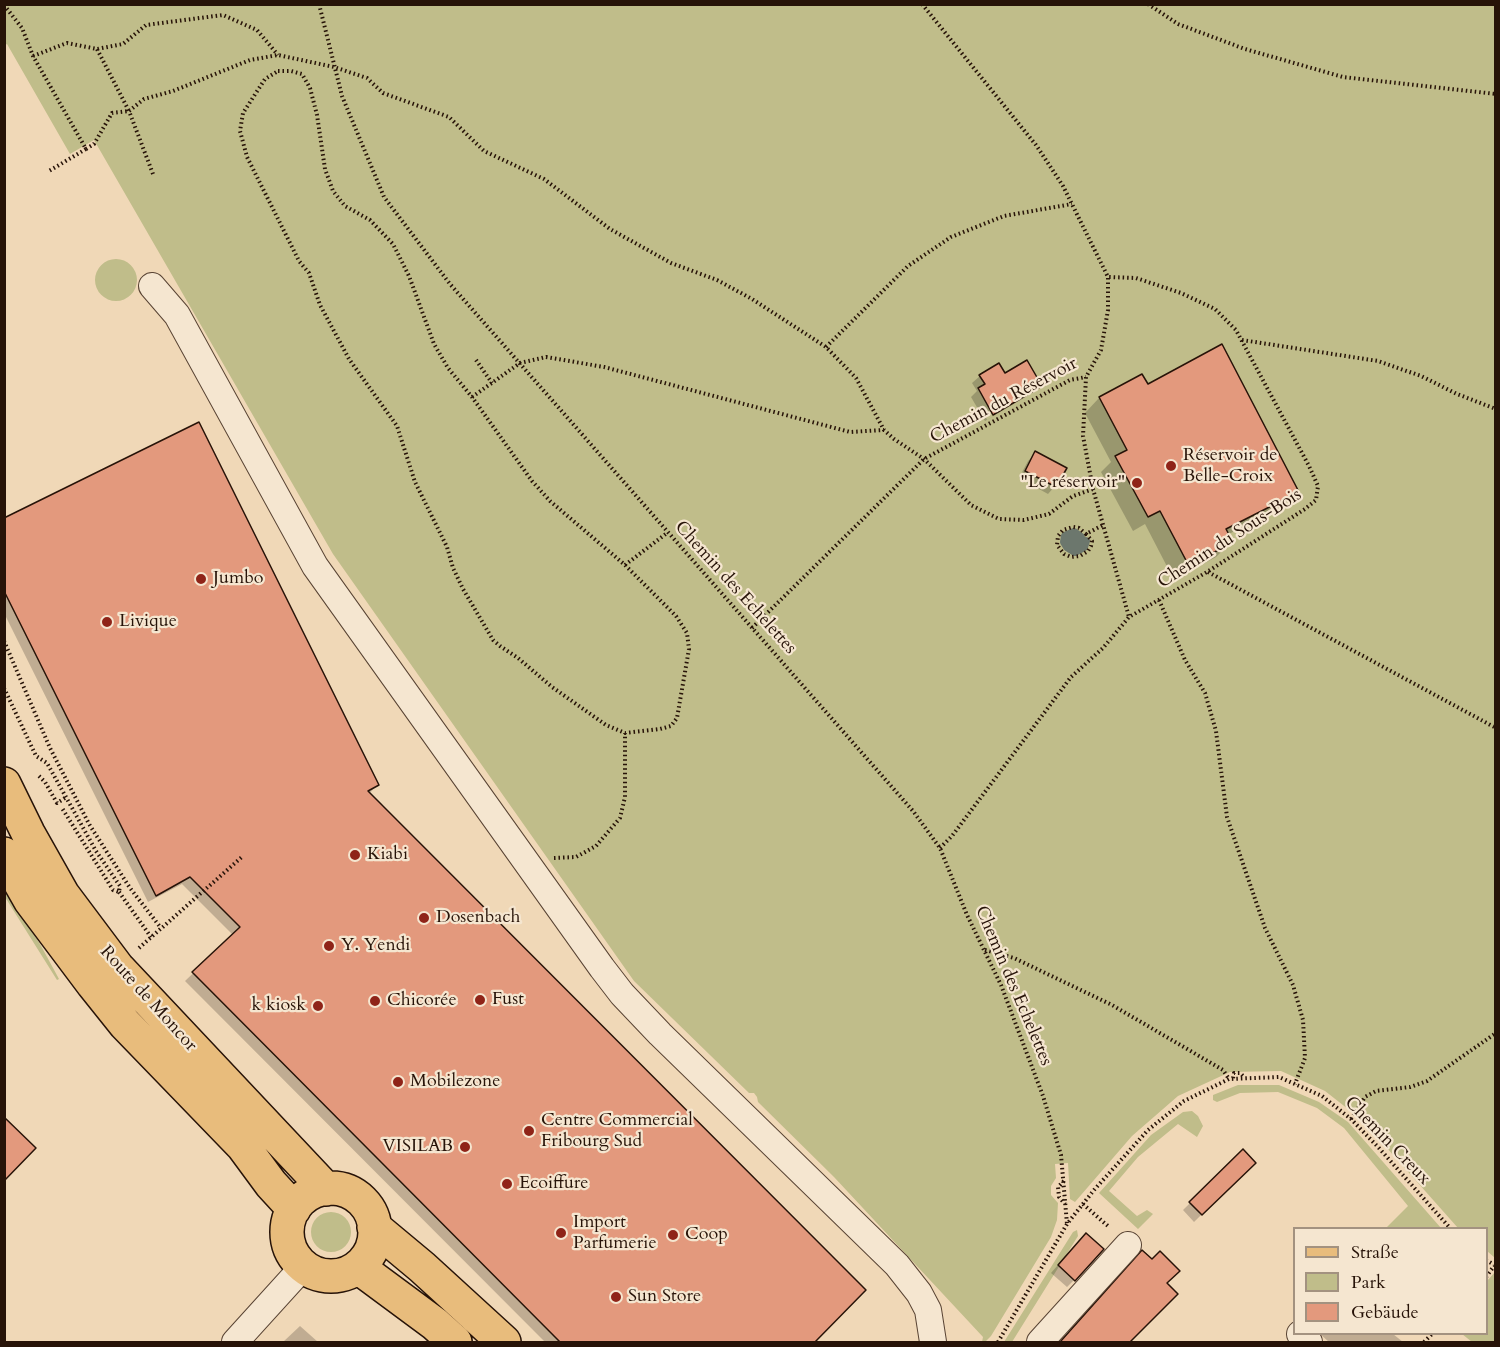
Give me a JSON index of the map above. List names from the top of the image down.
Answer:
{
  "streets": {
    "main road": ["Route de Moncor"],
    "path": [
      "Chemin du Réservoir",
      "Chemin du Sous-Bois",
      "Chemin des Echelettes",
      "Chemin Creux"
    ]
  },
  "crossings": [
    ["Chemin du Réservoir", "Chemin du Sous-Bois"],
    ["Chemin du Réservoir", "Chemin des Echelettes"],
    ["Chemin du Sous-Bois", "Chemin des Echelettes"],
    ["Chemin des Echelettes", "Chemin Creux"]
  ],
  "places": [
    "Réservoir de Belle-Croix",
    "\"Le réservoir\"",
    "Jumbo",
    "Livique",
    "Kiabi",
    "Dosenbach",
    "Y. Yendi",
    "Fust",
    "Chicorée",
    "k kiosk",
    "Mobilezone",
    "Centre Commercial Fribourg Sud",
    "VISILAB",
    "Ecoiffure",
    "Import Parfumerie",
    "Coop",
    "Sun Store"
  ],
  "legend": ["Straße", "Park", "Gebäude"]
}
